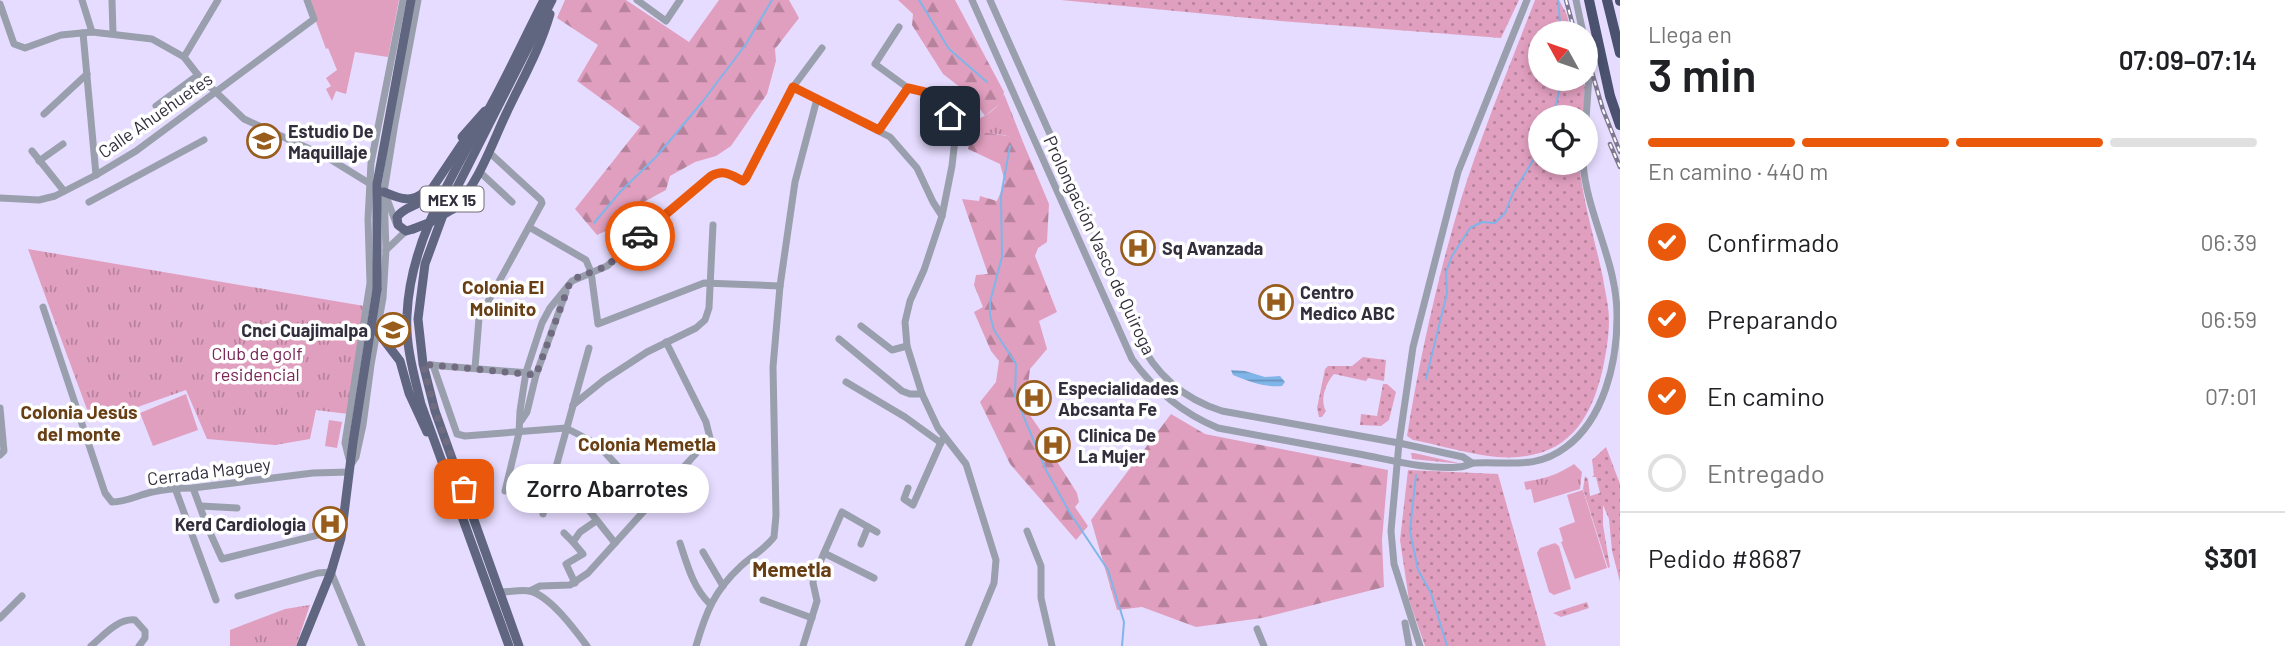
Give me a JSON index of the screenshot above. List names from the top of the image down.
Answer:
{
  "streets": {
    "main road": ["MEX 15"],
    "street": ["Calle Ahuehuetes", "Prolongación Vasco de Quiroga", "Cerrada Maguey"]
  },
  "districts": [
    "Colonia El Molinito",
    "Colonia Jesús del monte",
    "Colonia Memetla",
    "Memetla"
  ],
  "parks": ["Club de golf residencial"],
  "places": {
    "school or university": ["Estudio De Maquillaje", "Cnci Cuajimalpa"],
    "hospital": [
      "Sq Avanzada",
      "Centro Medico ABC",
      "Especialidades Abcsanta Fe",
      "Clinica De La Mujer",
      "Kerd Cardiologia"
    ],
    "other": ["Zorro Abarrotes"]
  },
  "north": "top left",
  "page": {
    "heading": ["3 min", "Llega en", "07:09–07:14"],
    "panel": ["Pedido #8687", "$301"],
    "bar": "En camino · 440 m",
    "list": [
      ["Confirmado", "06:39"],
      ["Preparando", "06:59"],
      ["En camino", "07:01"],
      "Entregado"
    ],
    "bubble": "Zorro Abarrotes"
  }
}
